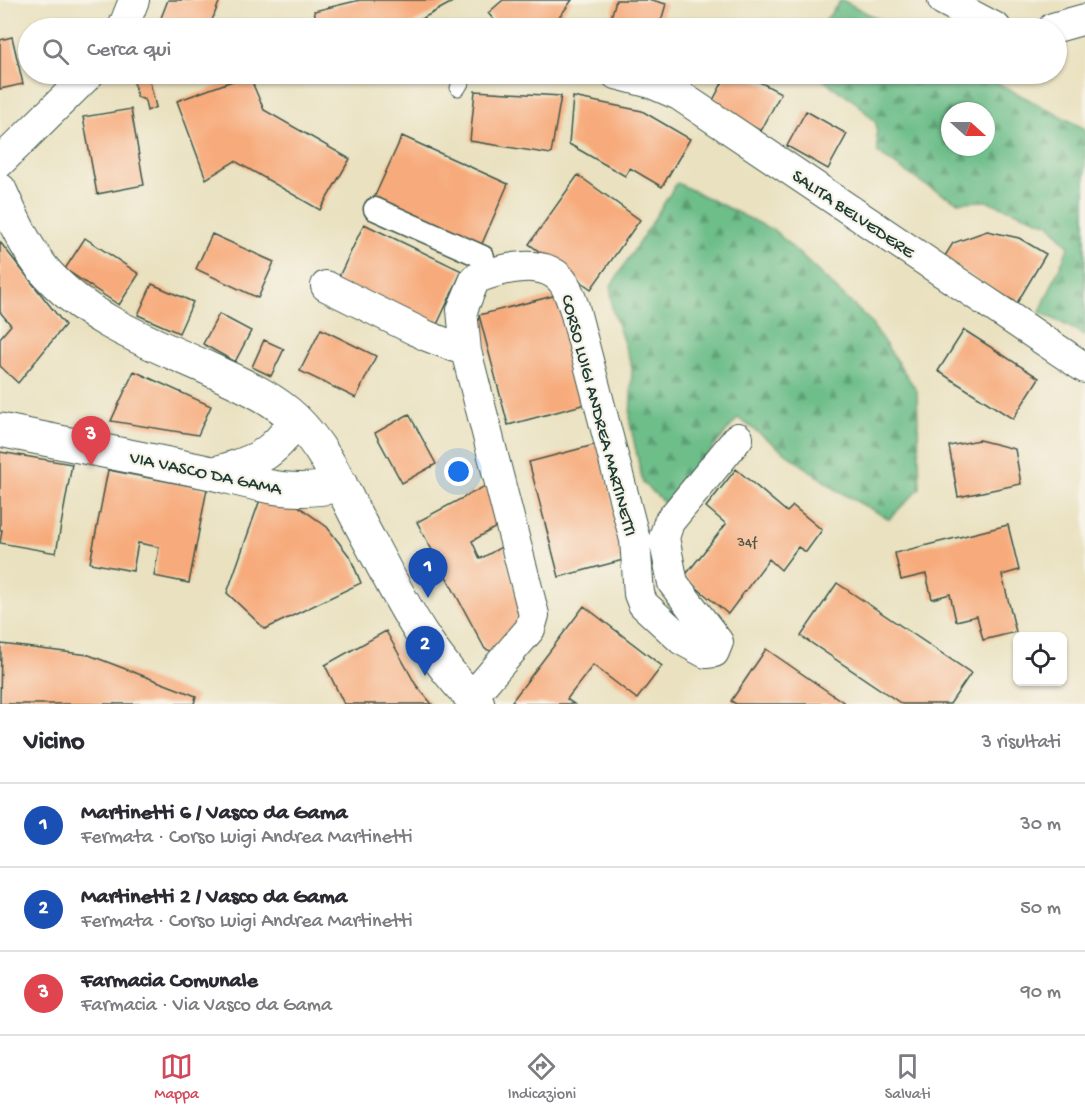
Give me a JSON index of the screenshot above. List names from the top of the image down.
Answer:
{
  "streets": {
    "street": ["SALITA BELVEDERE", "CORSO LUIGI ANDREA MARTINETTI", "VIA VASCO DA GAMA"]
  },
  "crossings": [
    ["CORSO LUIGI ANDREA MARTINETTI", "VIA VASCO DA GAMA"]
  ],
  "house_numbers": ["34f"],
  "north": "right",
  "page": {
    "search": "Cerca qui",
    "pins": ["3", "1", "2"],
    "heading": ["Vicino", "3 risultati"],
    "list": [
      {
        "mark": "1",
        "name": "Martinetti 6 / Vasco da Gama",
        "note": "Fermata · Corso Luigi Andrea Martinetti",
        "value": "30 m"
      },
      {
        "mark": "2",
        "name": "Martinetti 2 / Vasco da Gama",
        "note": "Fermata · Corso Luigi Andrea Martinetti",
        "value": "50 m"
      },
      {
        "mark": "3",
        "name": "Farmacia Comunale",
        "note": "Farmacia · Via Vasco da Gama",
        "value": "90 m"
      }
    ],
    "nav": ["Mappa", "Indicazioni", "Salvati"]
  }
}
